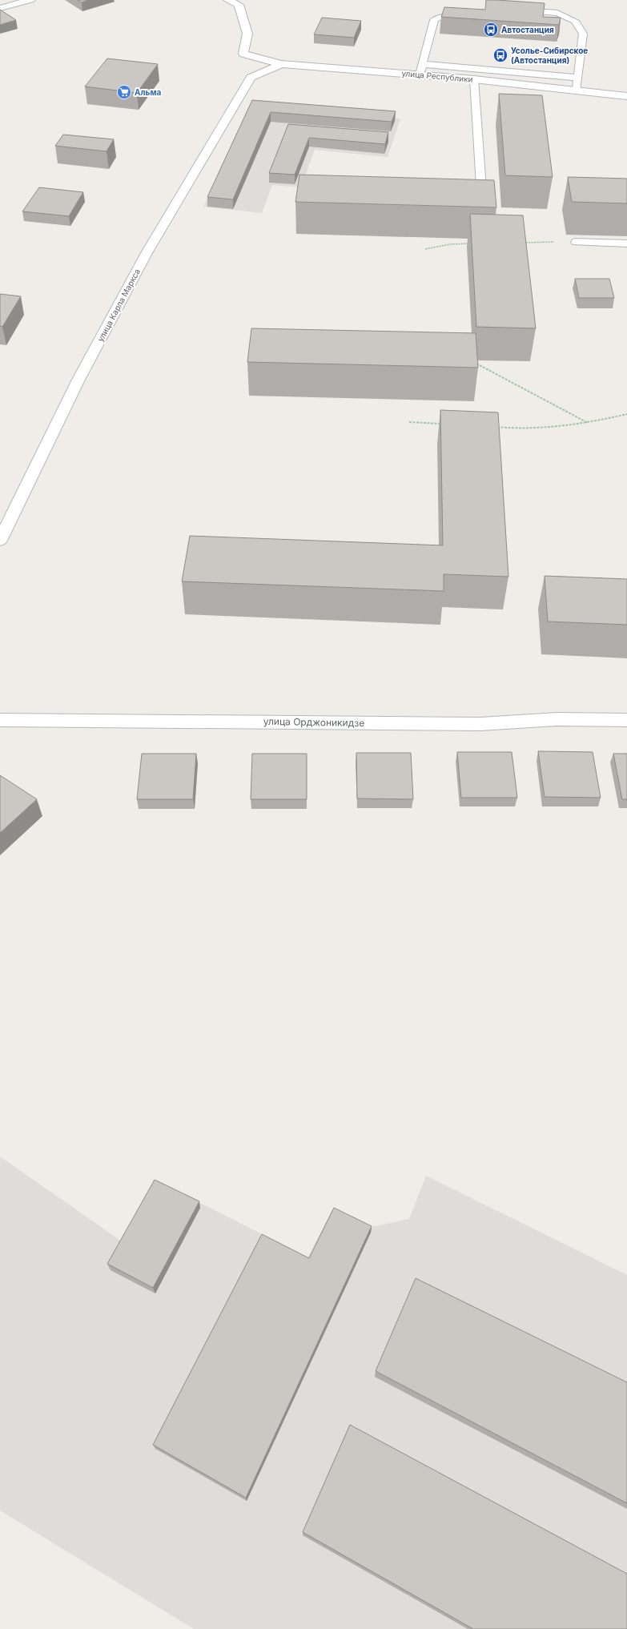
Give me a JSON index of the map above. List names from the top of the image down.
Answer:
{
  "streets": {
    "street": ["улица Республики", "улица Карла Маркса", "улица Орджоникидзе"]
  },
  "crossings": [
    ["улица Республики", "улица Карла Маркса"]
  ],
  "places": {
    "bus stop": ["Автостанция", "Усолье-Сибирское (Автостанция)"],
    "supermarket": ["Альма"]
  }
}
